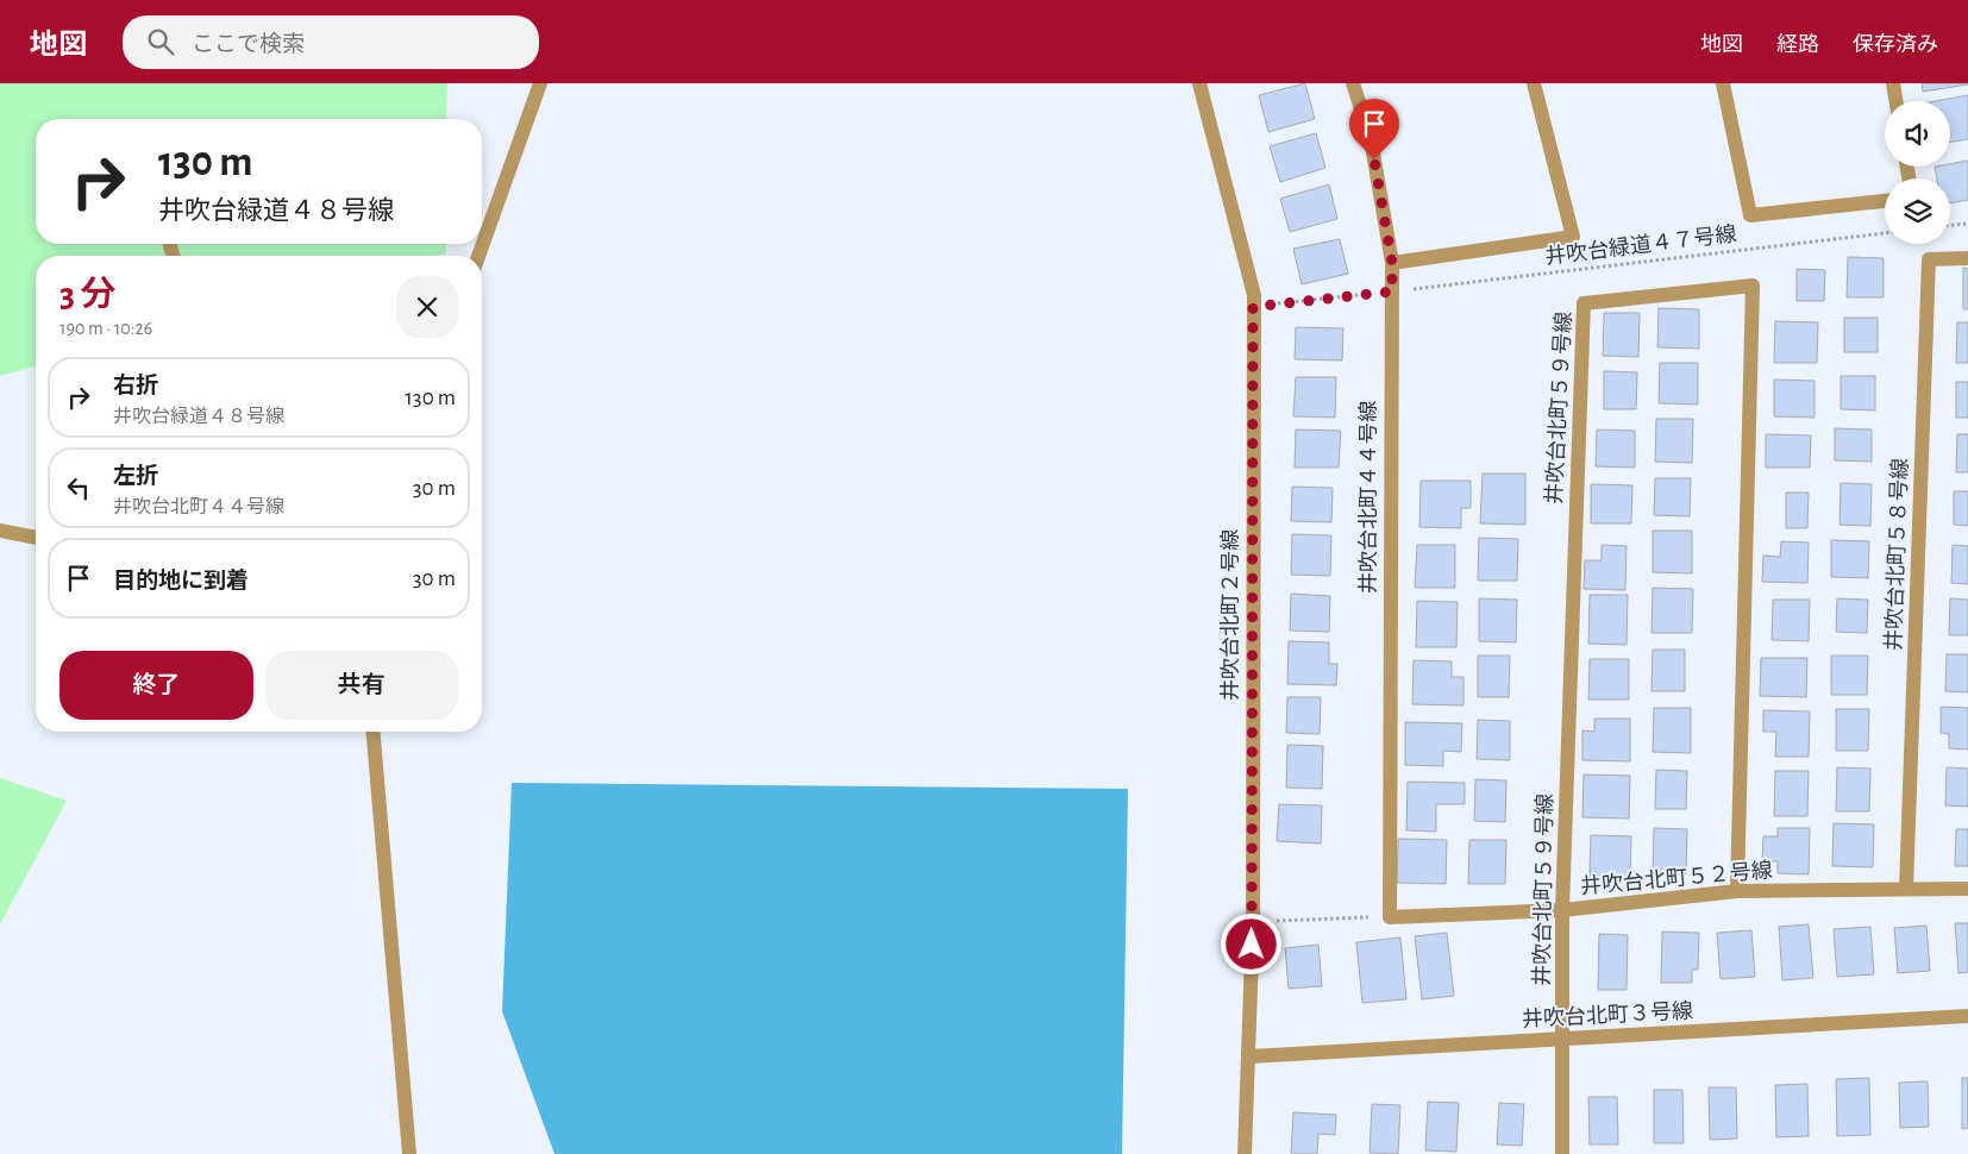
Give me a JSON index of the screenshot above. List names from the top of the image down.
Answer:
{
  "streets": {
    "street": [
      "井吹台北町５９号線",
      "井吹台北町４４号線",
      "井吹台北町５８号線",
      "井吹台北町２号線",
      "井吹台北町５２号線",
      "井吹台北町３号線"
    ],
    "path": ["井吹台緑道４７号線"]
  },
  "crossings": [
    ["井吹台緑道４７号線", "井吹台北町４４号線"],
    ["井吹台緑道４７号線", "井吹台北町２号線"],
    ["井吹台北町５９号線", "井吹台北町５２号線"],
    ["井吹台北町５９号線", "井吹台北町３号線"],
    ["井吹台北町４４号線", "井吹台北町５２号線"],
    ["井吹台北町５８号線", "井吹台北町５２号線"],
    ["井吹台北町２号線", "井吹台北町３号線"]
  ],
  "page": {
    "header": "地図",
    "search": "ここで検索",
    "nav": ["地図", "経路", "保存済み"],
    "turn": ["130 m", "井吹台緑道４８号線"],
    "heading": ["3 分", "190 m · 10:26"],
    "list": [
      {
        "name": "右折",
        "note": "井吹台緑道４８号線",
        "value": "130 m"
      },
      {
        "name": "左折",
        "note": "井吹台北町４４号線",
        "value": "30 m"
      },
      {
        "name": "目的地に到着",
        "value": "30 m"
      }
    ],
    "buttons": ["終了", "共有"]
  }
}
